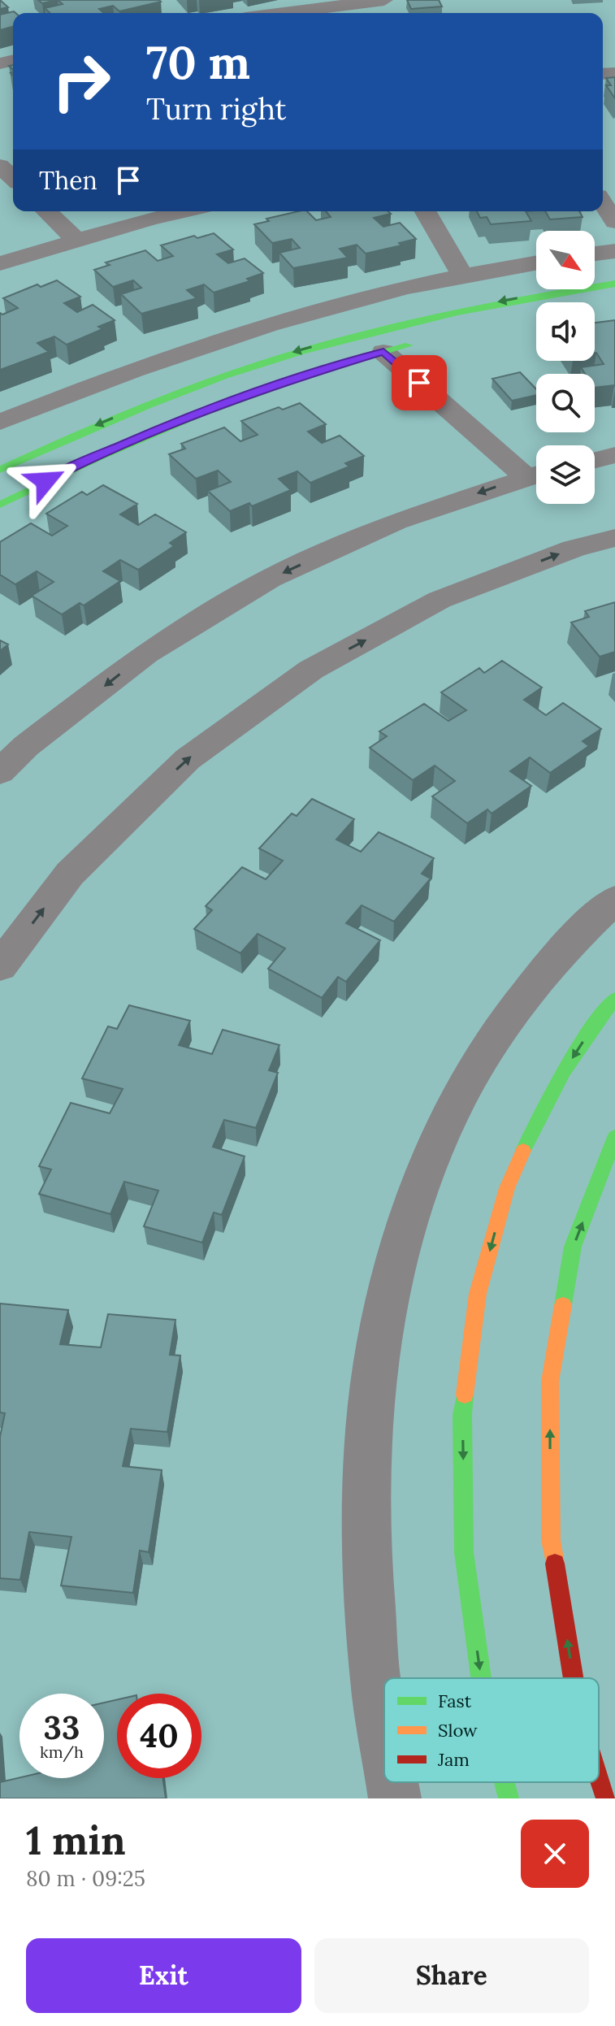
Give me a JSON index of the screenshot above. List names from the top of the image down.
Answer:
{
  "legend": ["Fast", "Slow", "Jam"],
  "north": "bottom right",
  "page": {
    "turn": ["70 m", "Turn right"],
    "then": "Then",
    "speed": "33 km/h",
    "limit": "40",
    "heading": ["1 min", "80 m · 09:25"],
    "buttons": ["Exit", "Share"]
  }
}
